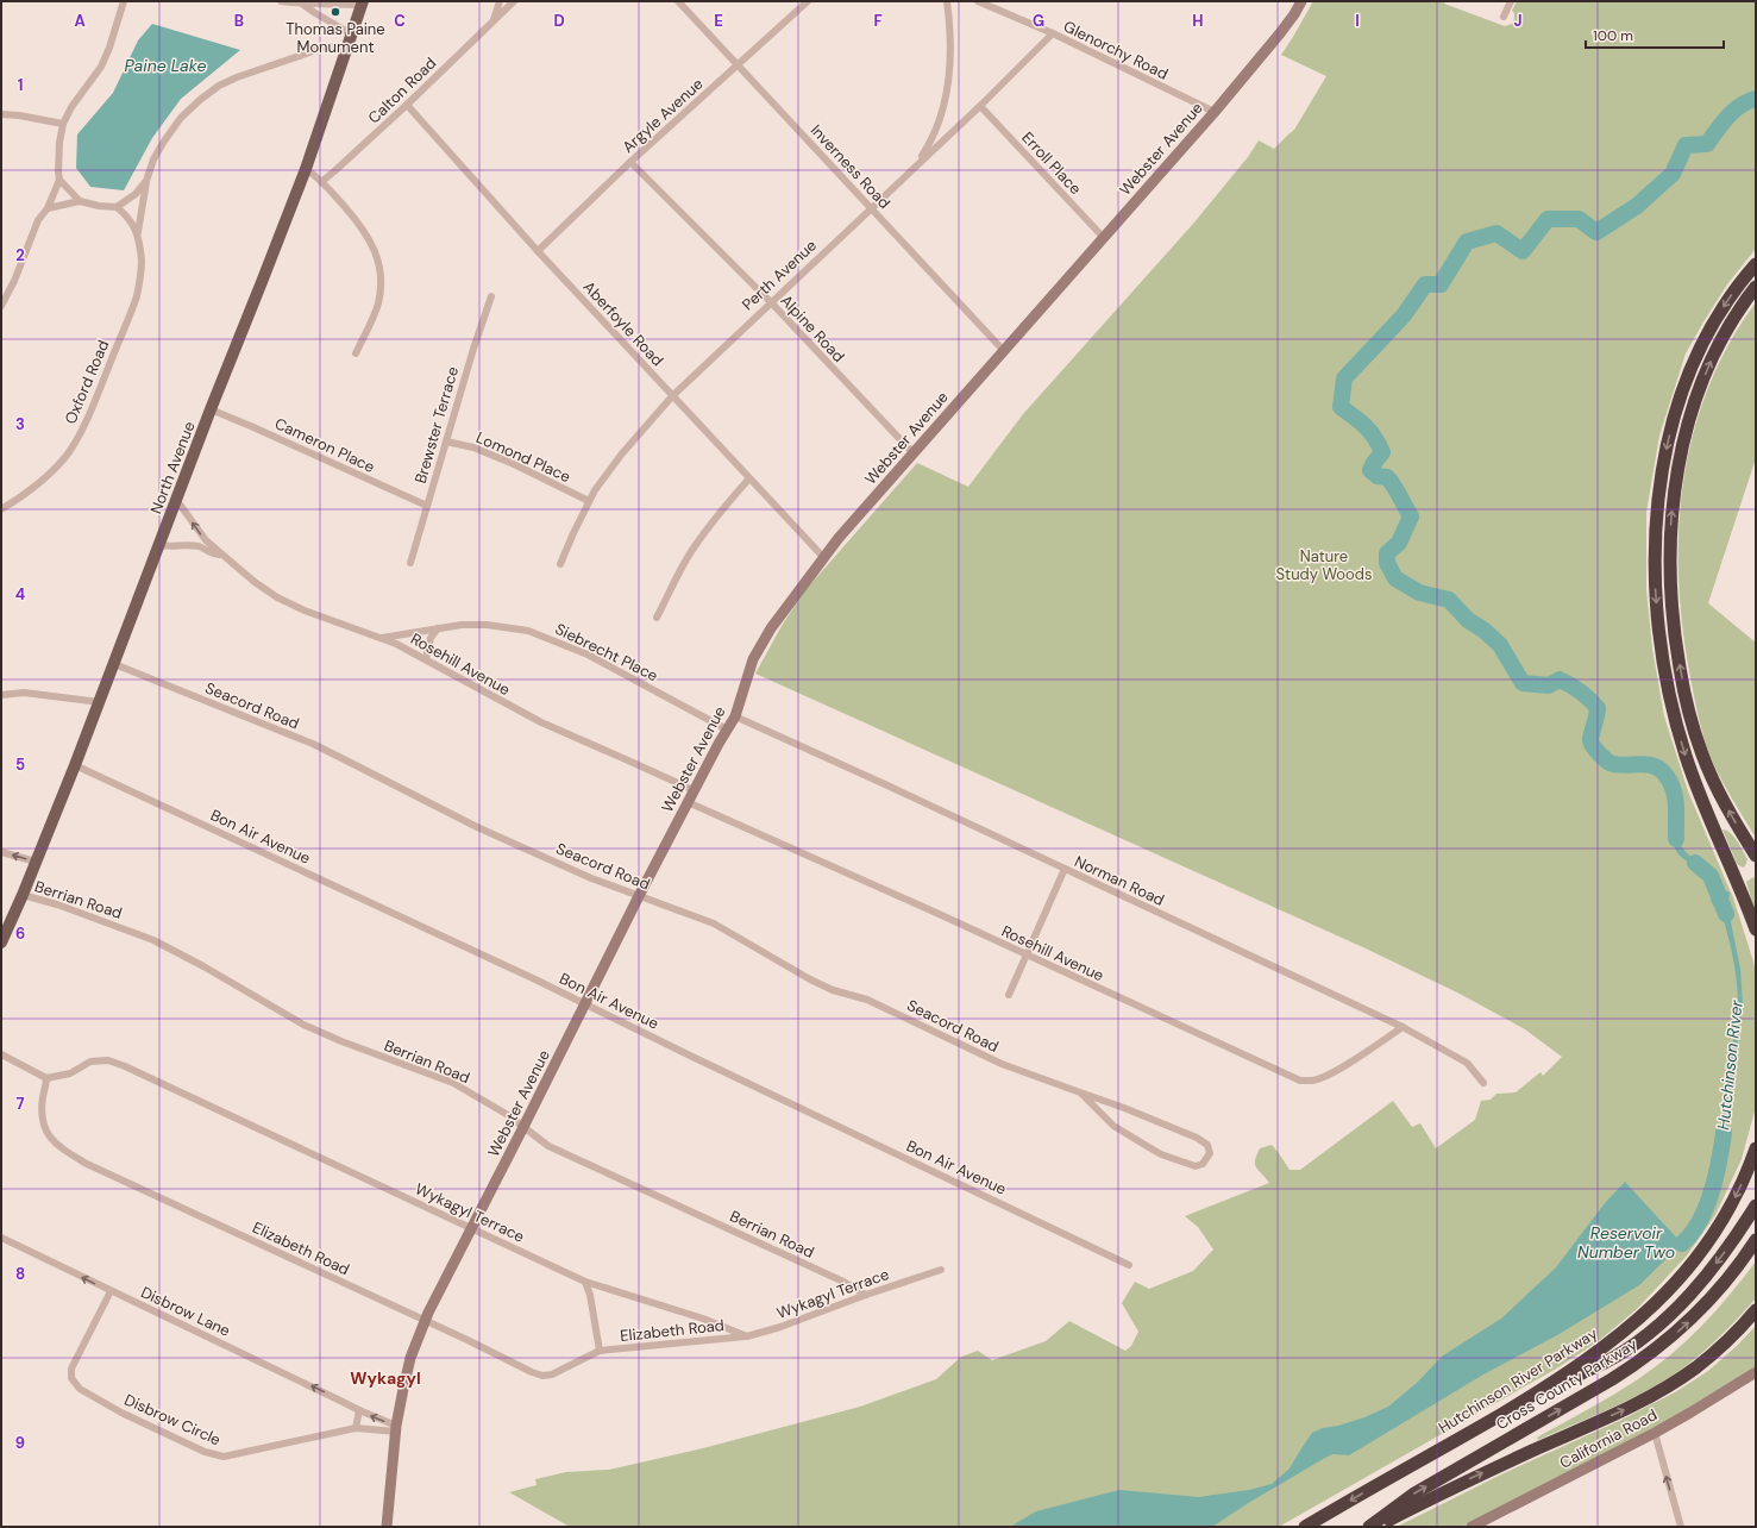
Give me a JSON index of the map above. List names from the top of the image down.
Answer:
{
  "streets": {
    "highway": ["Hutchinson River Parkway", "Cross County Parkway"],
    "main road": ["North Avenue"],
    "street": [
      "Glenorchy Road",
      "Calton Road",
      "Argyle Avenue",
      "Webster Avenue",
      "Erroll Place",
      "Inverness Road",
      "Perth Avenue",
      "Aberfoyle Road",
      "Alpine Road",
      "Oxford Road",
      "Brewster Terrace",
      "Cameron Place",
      "Lomond Place",
      "Siebrecht Place",
      "Rosehill Avenue",
      "Seacord Road",
      "Bon Air Avenue",
      "Norman Road",
      "Berrian Road",
      "Wykagyl Terrace",
      "Elizabeth Road",
      "Disbrow Lane",
      "Disbrow Circle",
      "California Road"
    ]
  },
  "crossings": [
    ["Glenorchy Road", "Webster Avenue"],
    ["Glenorchy Road", "Perth Avenue"],
    ["Calton Road", "Aberfoyle Road"],
    ["Argyle Avenue", "Inverness Road"],
    ["Argyle Avenue", "Aberfoyle Road"],
    ["Argyle Avenue", "Alpine Road"],
    ["Webster Avenue", "Erroll Place"],
    ["Webster Avenue", "Inverness Road"],
    ["Webster Avenue", "Aberfoyle Road"],
    ["Webster Avenue", "Alpine Road"],
    ["Webster Avenue", "Siebrecht Place"],
    ["Webster Avenue", "Rosehill Avenue"],
    ["Webster Avenue", "Seacord Road"],
    ["Webster Avenue", "Bon Air Avenue"],
    ["Webster Avenue", "Norman Road"],
    ["Webster Avenue", "Berrian Road"],
    ["Webster Avenue", "Wykagyl Terrace"],
    ["Webster Avenue", "Elizabeth Road"],
    ["Webster Avenue", "Disbrow Lane"],
    ["Webster Avenue", "Disbrow Circle"],
    ["Erroll Place", "Perth Avenue"],
    ["Inverness Road", "Perth Avenue"],
    ["Perth Avenue", "Aberfoyle Road"],
    ["Perth Avenue", "Alpine Road"],
    ["Perth Avenue", "Lomond Place"],
    ["Brewster Terrace", "Cameron Place"],
    ["Brewster Terrace", "Lomond Place"],
    ["Cameron Place", "North Avenue"],
    ["North Avenue", "Rosehill Avenue"],
    ["North Avenue", "Seacord Road"],
    ["North Avenue", "Bon Air Avenue"],
    ["North Avenue", "Berrian Road"],
    ["Siebrecht Place", "Rosehill Avenue"],
    ["Rosehill Avenue", "Norman Road"],
    ["Berrian Road", "Wykagyl Terrace"],
    ["Wykagyl Terrace", "Elizabeth Road"],
    ["Disbrow Lane", "Disbrow Circle"],
    ["Hutchinson River Parkway", "Cross County Parkway"]
  ],
  "one_way": ["Disbrow Lane"],
  "districts": ["Wykagyl"],
  "water": ["Paine Lake", "Hutchinson River", "Reservoir Number Two"],
  "parks": ["Nature Study Woods"],
  "places": ["Thomas Paine Monument"],
  "scale_bar": "100 m",
  "grid": {
    "columns": [
      "A",
      "B",
      "C",
      "D",
      "E",
      "F",
      "G",
      "H",
      "I",
      "J"
    ],
    "rows": [
      "1",
      "2",
      "3",
      "4",
      "5",
      "6",
      "7",
      "8",
      "9"
    ]
  }
}
